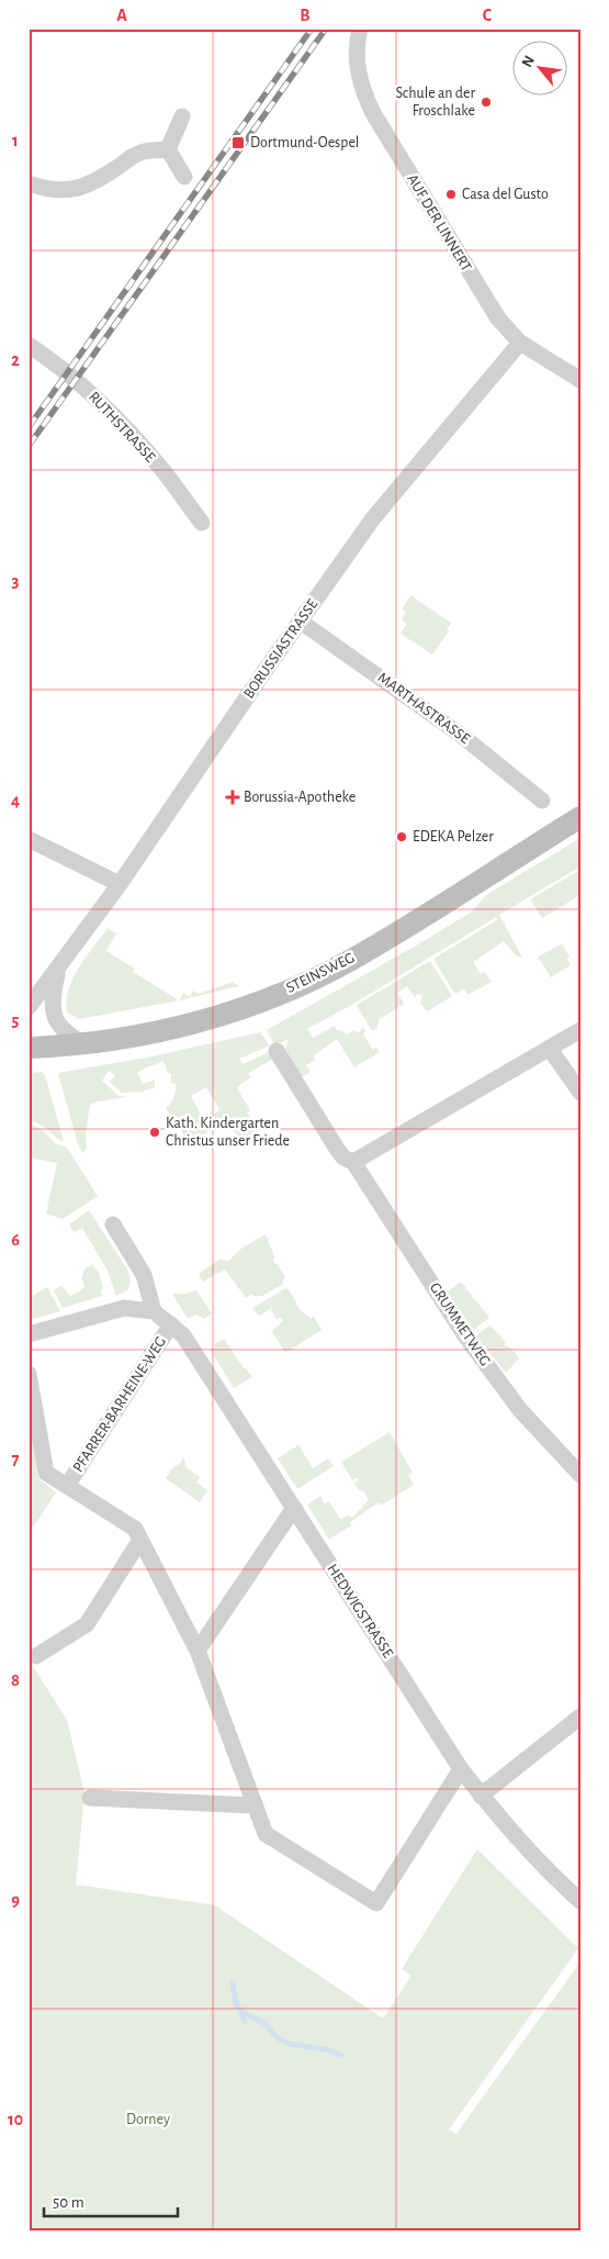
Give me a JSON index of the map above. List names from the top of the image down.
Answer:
{
  "streets": {
    "main road": ["STEINSWEG"],
    "street": [
      "AUF DER LINNERT",
      "RUTHSTRASSE",
      "BORUSSIASTRASSE",
      "MARTHASTRASSE",
      "GRUMMETWEG",
      "PFARRER-BARHEINE-WEG",
      "HEDWIGSTRASSE"
    ]
  },
  "crossings": [
    ["AUF DER LINNERT", "BORUSSIASTRASSE"],
    ["BORUSSIASTRASSE", "MARTHASTRASSE"],
    ["BORUSSIASTRASSE", "STEINSWEG"],
    ["PFARRER-BARHEINE-WEG", "HEDWIGSTRASSE"]
  ],
  "parks": ["Dorney"],
  "places": {
    "other": [
      "Schule an der Froschlake",
      "Casa del Gusto",
      "EDEKA Pelzer",
      "Kath. Kindergarten Christus unser Friede"
    ],
    "transit": ["Dortmund-Oespel"],
    "health": ["Borussia-Apotheke"]
  },
  "scale_bar": "50 m",
  "north": "top left",
  "grid": {
    "columns": ["A", "B", "C"],
    "rows": [
      "1",
      "2",
      "3",
      "4",
      "5",
      "6",
      "7",
      "8",
      "9",
      "10"
    ]
  }
}
